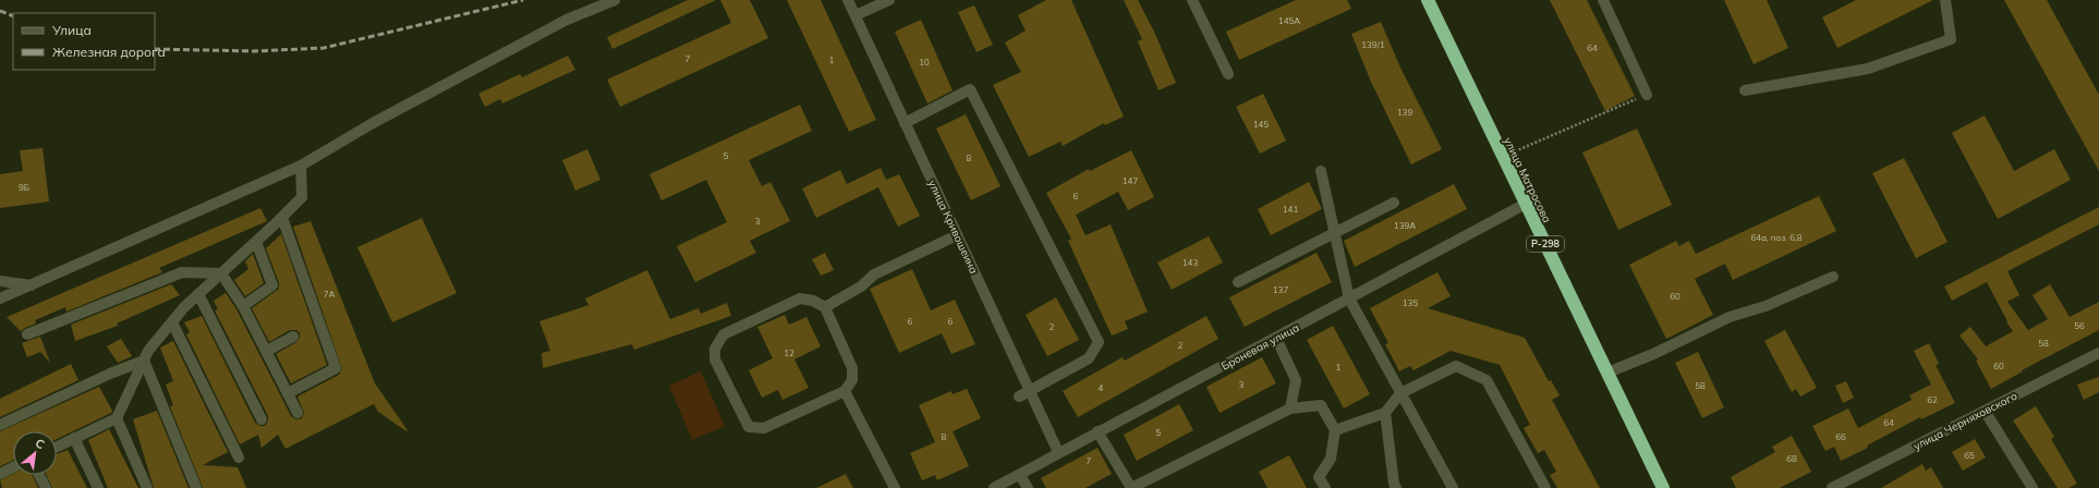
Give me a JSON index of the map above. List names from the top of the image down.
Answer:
{
  "streets": {
    "highway": ["улица Матросова", "Р-298"],
    "street": ["улица Кривошеина", "Броневая улица", "улица Черняховского"]
  },
  "crossings": [
    ["улица Матросова", "Броневая улица"],
    ["улица Кривошеина", "Броневая улица"]
  ],
  "house_numbers": [
    "145А",
    "139/1",
    "64",
    "7",
    "1",
    "10",
    "139",
    "145",
    "5",
    "8",
    "147",
    "9Б",
    "6",
    "141",
    "3",
    "139А",
    "64а, поз. 6,8",
    "143",
    "137",
    "7А",
    "60",
    "135",
    "6",
    "6",
    "56",
    "2",
    "58",
    "2",
    "12",
    "60",
    "1",
    "3",
    "58",
    "4",
    "62",
    "64",
    "5",
    "8",
    "66",
    "65",
    "68",
    "7"
  ],
  "legend": ["Улица", "Железная дорога"],
  "north": "top right"
}
